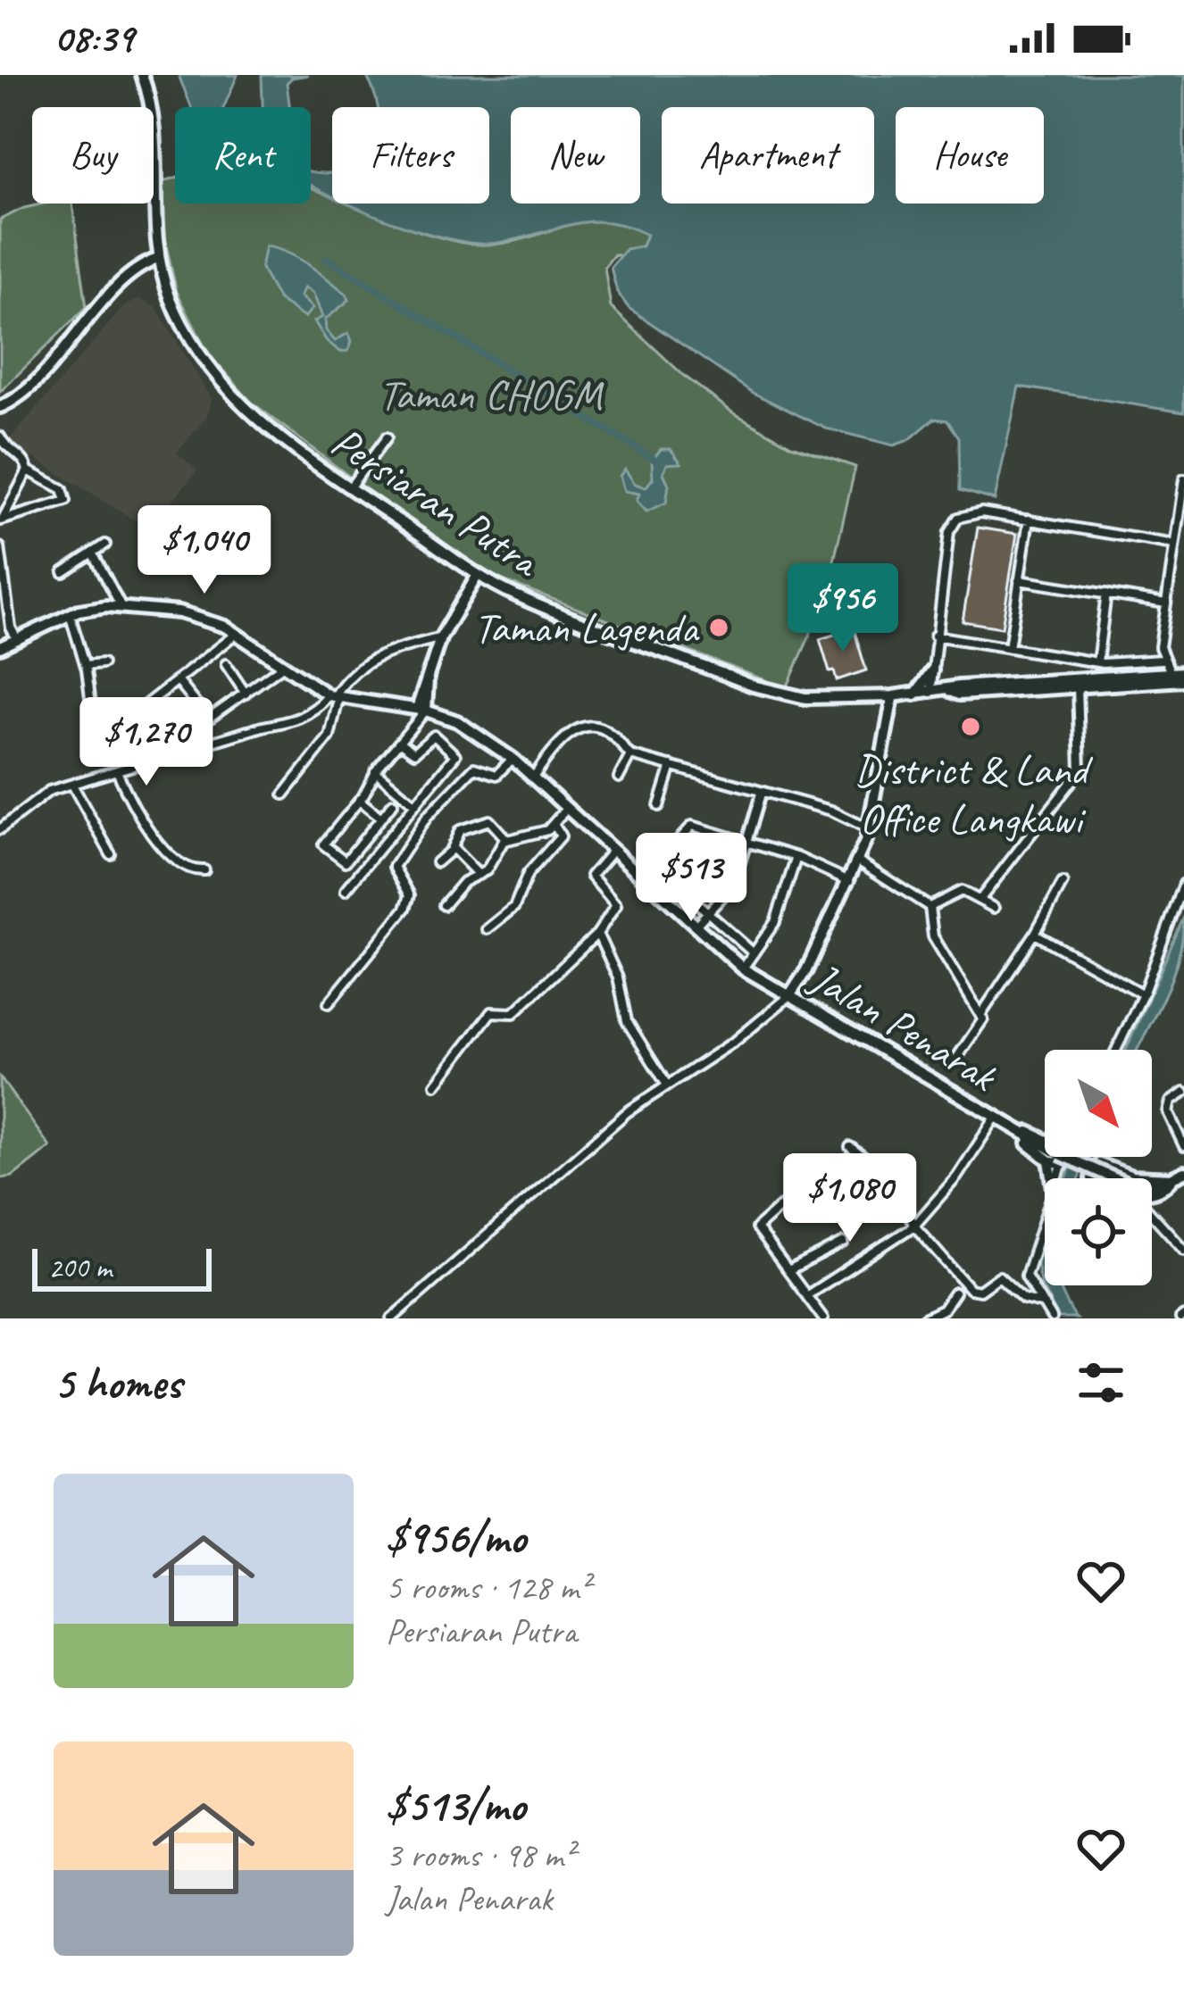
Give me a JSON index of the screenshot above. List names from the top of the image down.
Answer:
{
  "streets": {
    "main road": ["Persiaran Putra", "Jalan Penarak"]
  },
  "parks": ["Taman CHOGM"],
  "places": ["Taman Lagenda", "District & Land Office Langkawi"],
  "scale_bar": "200 m",
  "north": "bottom right",
  "page": {
    "status": "08:39",
    "chip": [
      "Buy",
      "Rent",
      "Filters",
      "New",
      "Apartment",
      "House"
    ],
    "price": [
      "$1,040",
      "$956",
      "$1,270",
      "$513",
      "$1,080"
    ],
    "scale": "200 m",
    "heading": "5 homes",
    "list": [
      {
        "name": "$956/mo",
        "note": "5 rooms · 128 m² · Persiaran Putra"
      },
      {
        "name": "$513/mo",
        "note": "3 rooms · 98 m² · Jalan Penarak"
      }
    ]
  }
}
